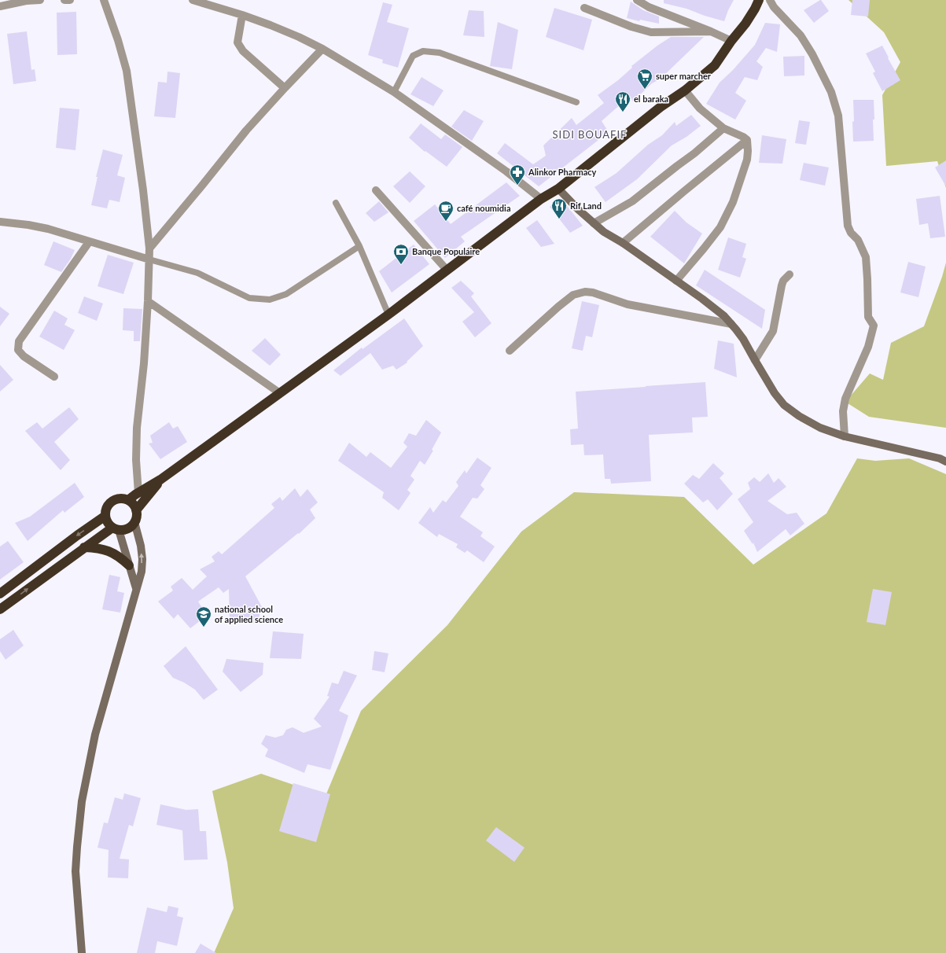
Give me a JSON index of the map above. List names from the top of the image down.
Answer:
{
  "districts": ["SIDI BOUAFIF"],
  "places": {
    "supermarket": ["super marcher"],
    "restaurant": ["el baraka", "Rif Land"],
    "pharmacy": ["Alinkor Pharmacy"],
    "cafe": ["café noumidia"],
    "bank": ["Banque Populaire"],
    "school or university": ["national school of applied science"]
  }
}
